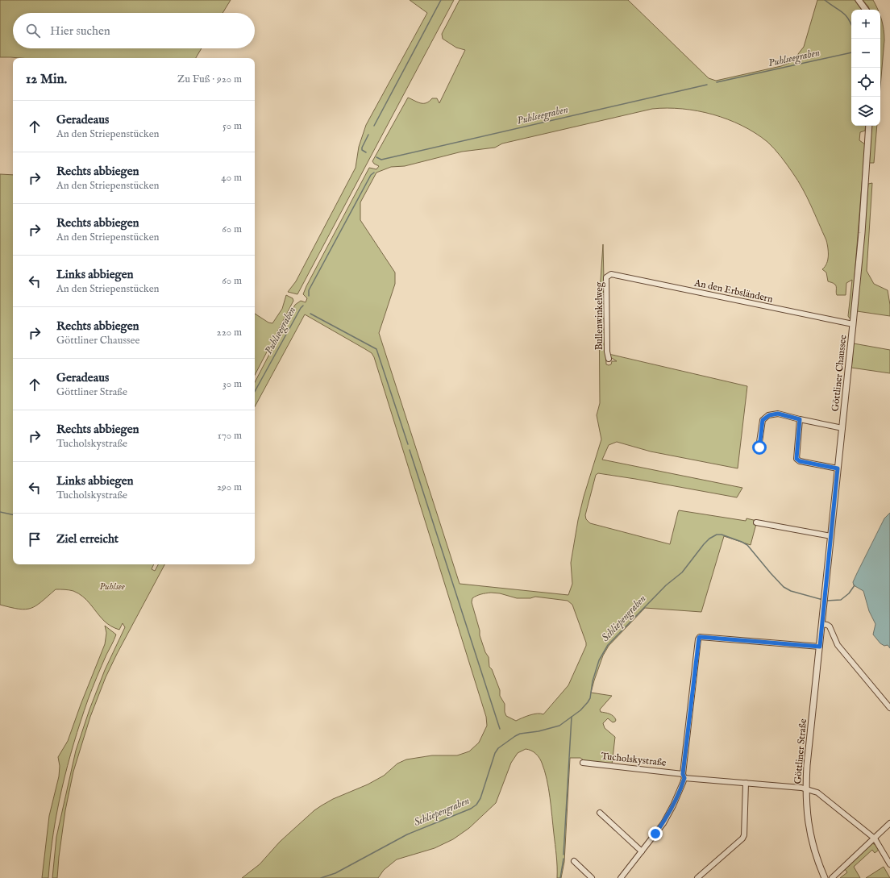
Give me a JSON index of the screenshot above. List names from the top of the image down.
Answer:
{
  "streets": {
    "street": [
      "An den Erbsländern",
      "Bullenwinkelweg",
      "Göttliner Chaussee",
      "Göttliner Straße",
      "Tucholskystraße"
    ]
  },
  "crossings": [
    ["An den Erbsländern", "Bullenwinkelweg"],
    ["An den Erbsländern", "Göttliner Chaussee"],
    ["Göttliner Chaussee", "Göttliner Straße"],
    ["Göttliner Straße", "Tucholskystraße"]
  ],
  "water": ["Puhlseegraben", "Schliepengraben"],
  "parks": ["Puhlsee"],
  "page": {
    "map_buttons": ["+", "−"],
    "search": "Hier suchen",
    "heading": ["12 Min.", "Zu Fuß · 920 m"],
    "list": [
      ["Geradeaus", "An den Striepenstücken", "50 m"],
      ["Rechts abbiegen", "An den Striepenstücken", "40 m"],
      ["Rechts abbiegen", "An den Striepenstücken", "60 m"],
      ["Links abbiegen", "An den Striepenstücken", "60 m"],
      ["Rechts abbiegen", "Göttliner Chaussee", "220 m"],
      ["Geradeaus", "Göttliner Straße", "30 m"],
      ["Rechts abbiegen", "Tucholskystraße", "170 m"],
      ["Links abbiegen", "Tucholskystraße", "290 m"],
      "Ziel erreicht"
    ]
  }
}
